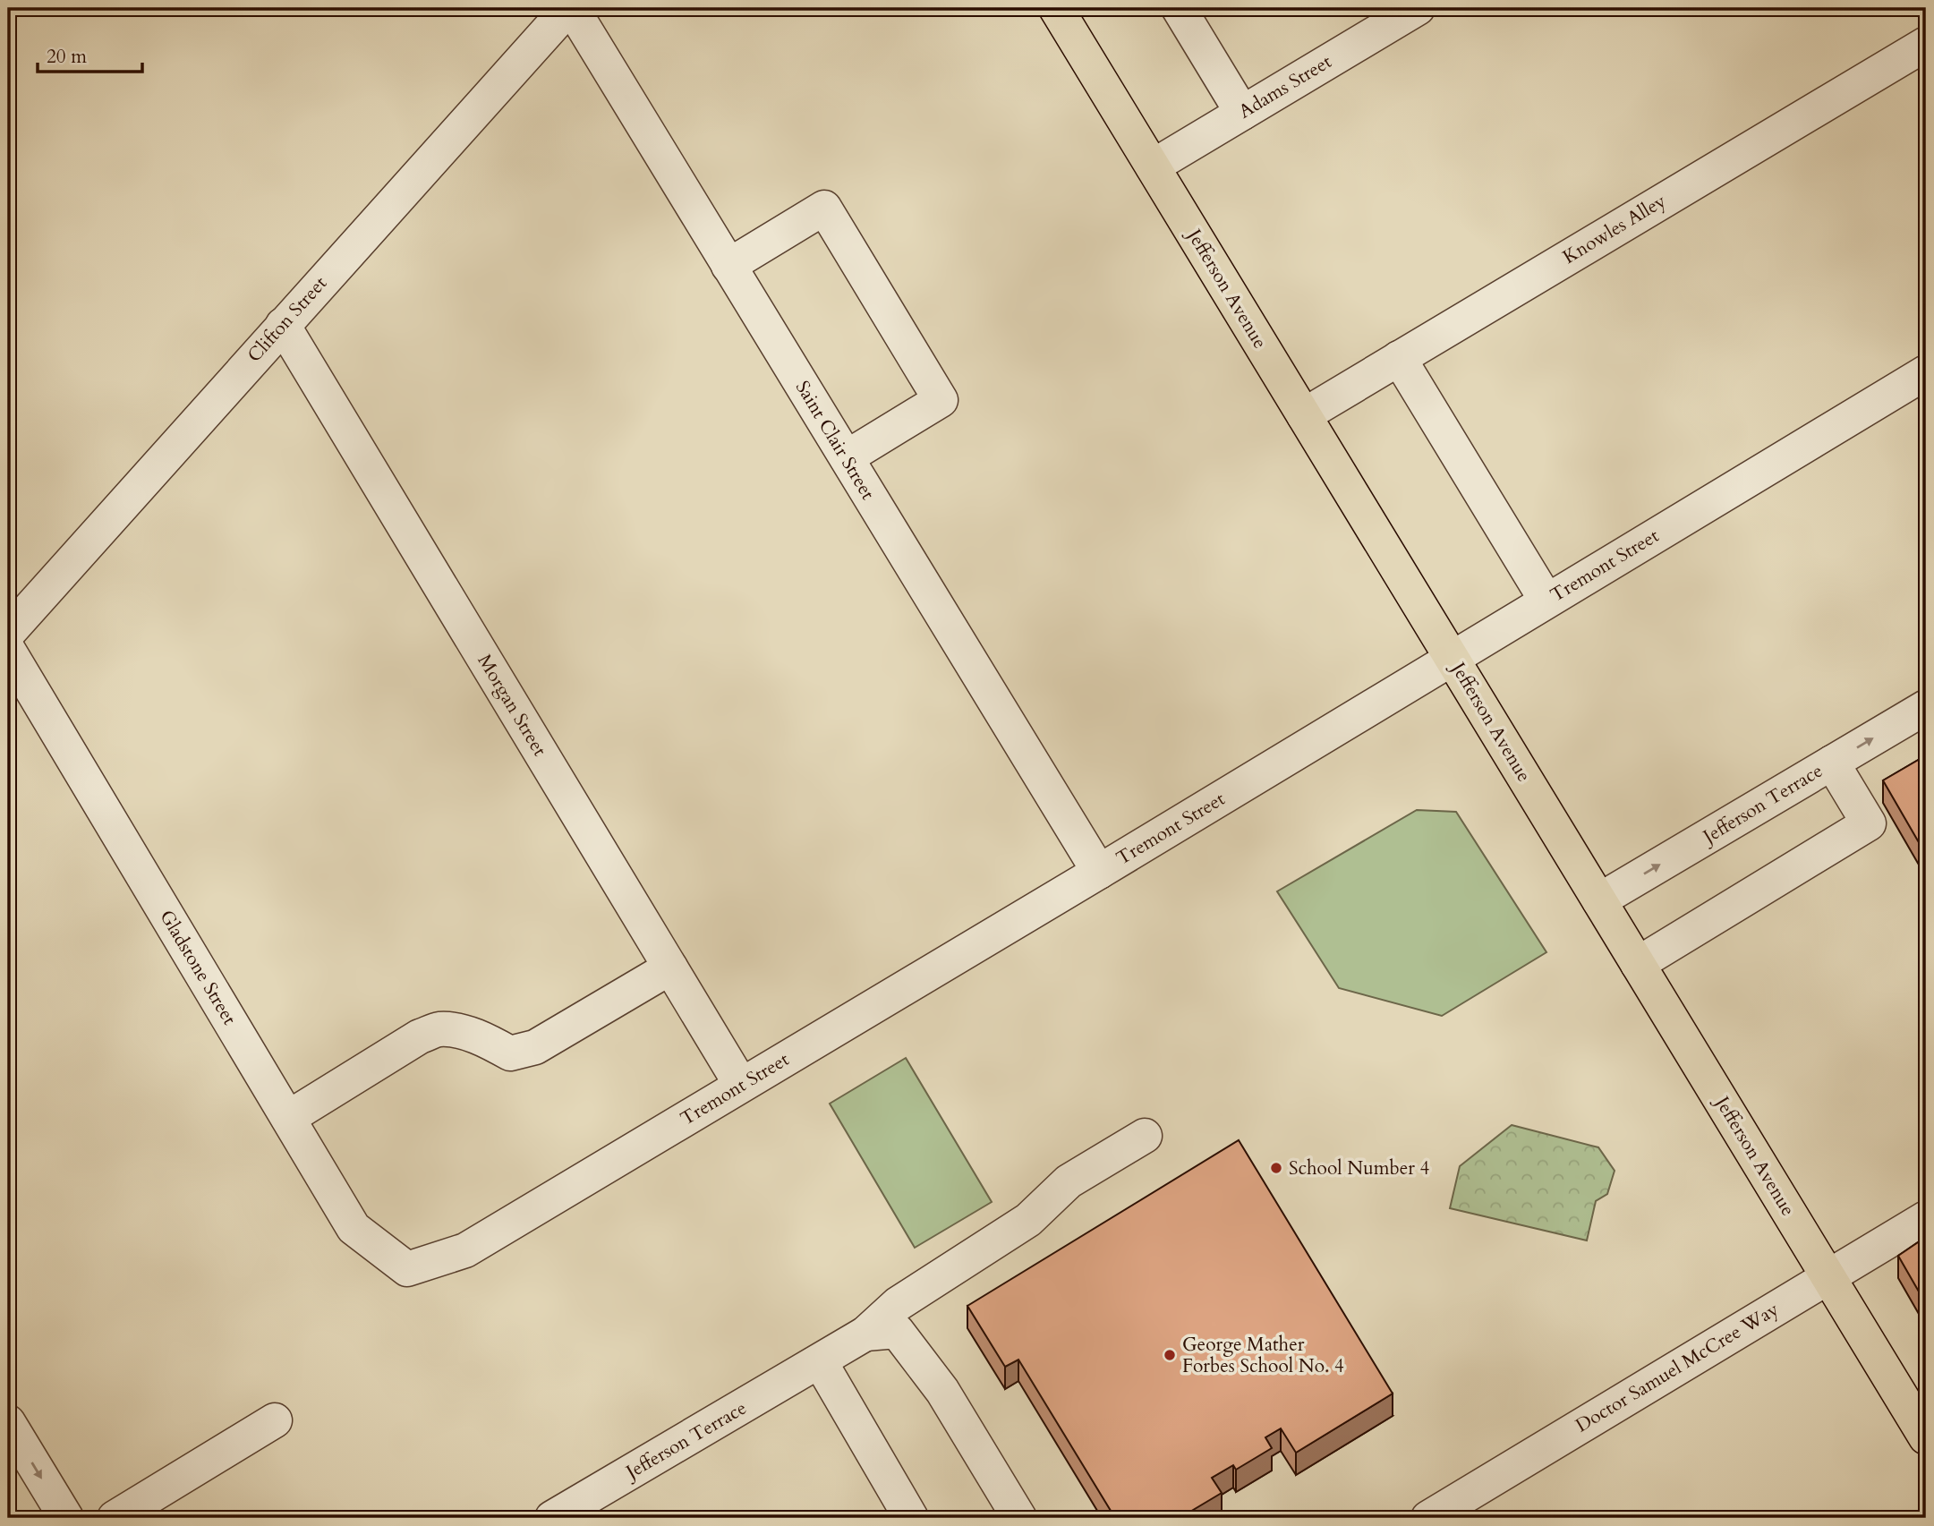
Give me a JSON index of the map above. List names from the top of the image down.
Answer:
{
  "streets": {
    "main road": ["Jefferson Avenue"],
    "street": [
      "Adams Street",
      "Knowles Alley",
      "Clifton Street",
      "Saint Clair Street",
      "Tremont Street",
      "Morgan Street",
      "Jefferson Terrace",
      "Gladstone Street",
      "Doctor Samuel McCree Way"
    ]
  },
  "crossings": [
    ["Adams Street", "Jefferson Avenue"],
    ["Knowles Alley", "Jefferson Avenue"],
    ["Jefferson Avenue", "Tremont Street"],
    ["Jefferson Avenue", "Jefferson Terrace"],
    ["Jefferson Avenue", "Doctor Samuel McCree Way"],
    ["Clifton Street", "Saint Clair Street"],
    ["Clifton Street", "Morgan Street"],
    ["Saint Clair Street", "Tremont Street"],
    ["Tremont Street", "Morgan Street"],
    ["Tremont Street", "Gladstone Street"]
  ],
  "places": ["School Number 4", "George Mather Forbes School No. 4"],
  "scale_bar": "20 m"
}
